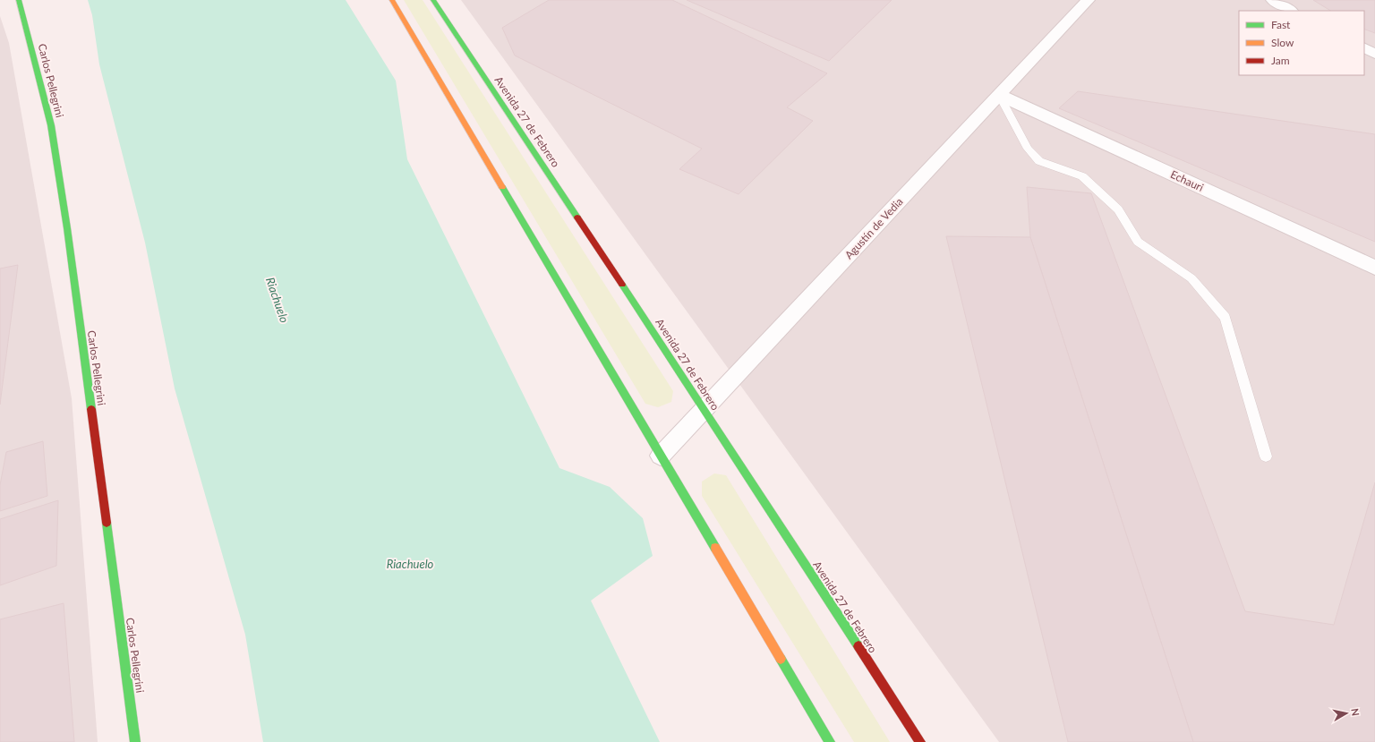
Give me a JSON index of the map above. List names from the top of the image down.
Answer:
{
  "streets": {
    "main road": ["Carlos Pellegrini", "Avenida 27 de Febrero"],
    "street": ["Echauri", "Agustín de Vedia"]
  },
  "crossings": [
    ["Avenida 27 de Febrero", "Agustín de Vedia"],
    ["Echauri", "Agustín de Vedia"]
  ],
  "water": ["Riachuelo"],
  "legend": ["Fast", "Slow", "Jam"],
  "north": "right"
}
